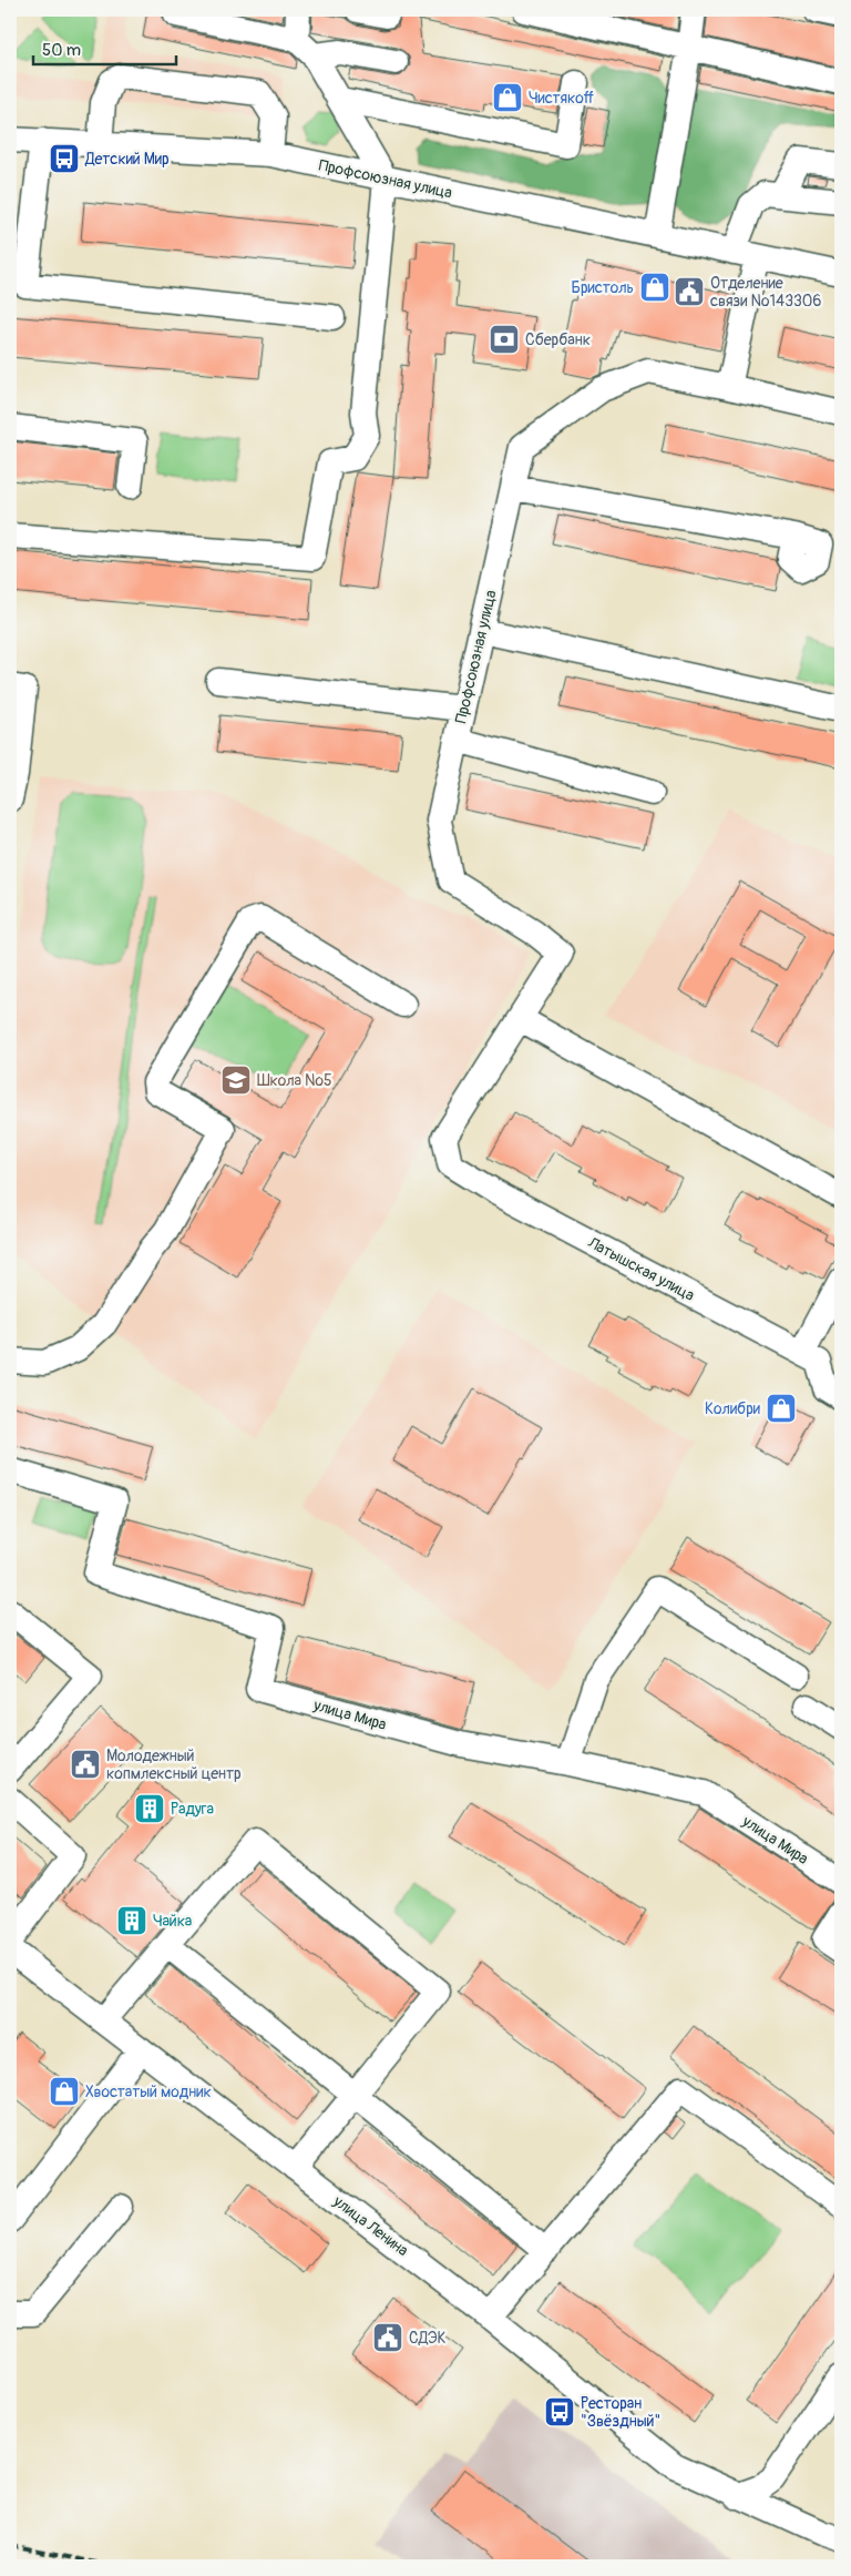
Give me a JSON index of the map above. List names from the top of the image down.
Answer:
{
  "streets": {
    "street": [
      "Профсоюзная улица",
      "Латышская улица",
      "улица Мира",
      "улица Ленина"
    ]
  },
  "crossings": [
    ["Профсоюзная улица", "Латышская улица"]
  ],
  "places": {
    "shop": [
      "Чистякоff",
      "Бристоль",
      "Колибри",
      "Хвостатый модник"
    ],
    "bus stop": ["Детский Мир", "Ресторан \"Звёздный\""],
    "public building": ["Отделение связи №143306", "Молодежный копмлексный центр", "СДЭК"],
    "bank": ["Сбербанк"],
    "school or university": ["Школа №5"],
    "building": ["Радуга", "Чайка"]
  },
  "scale_bar": "50 m"
}
